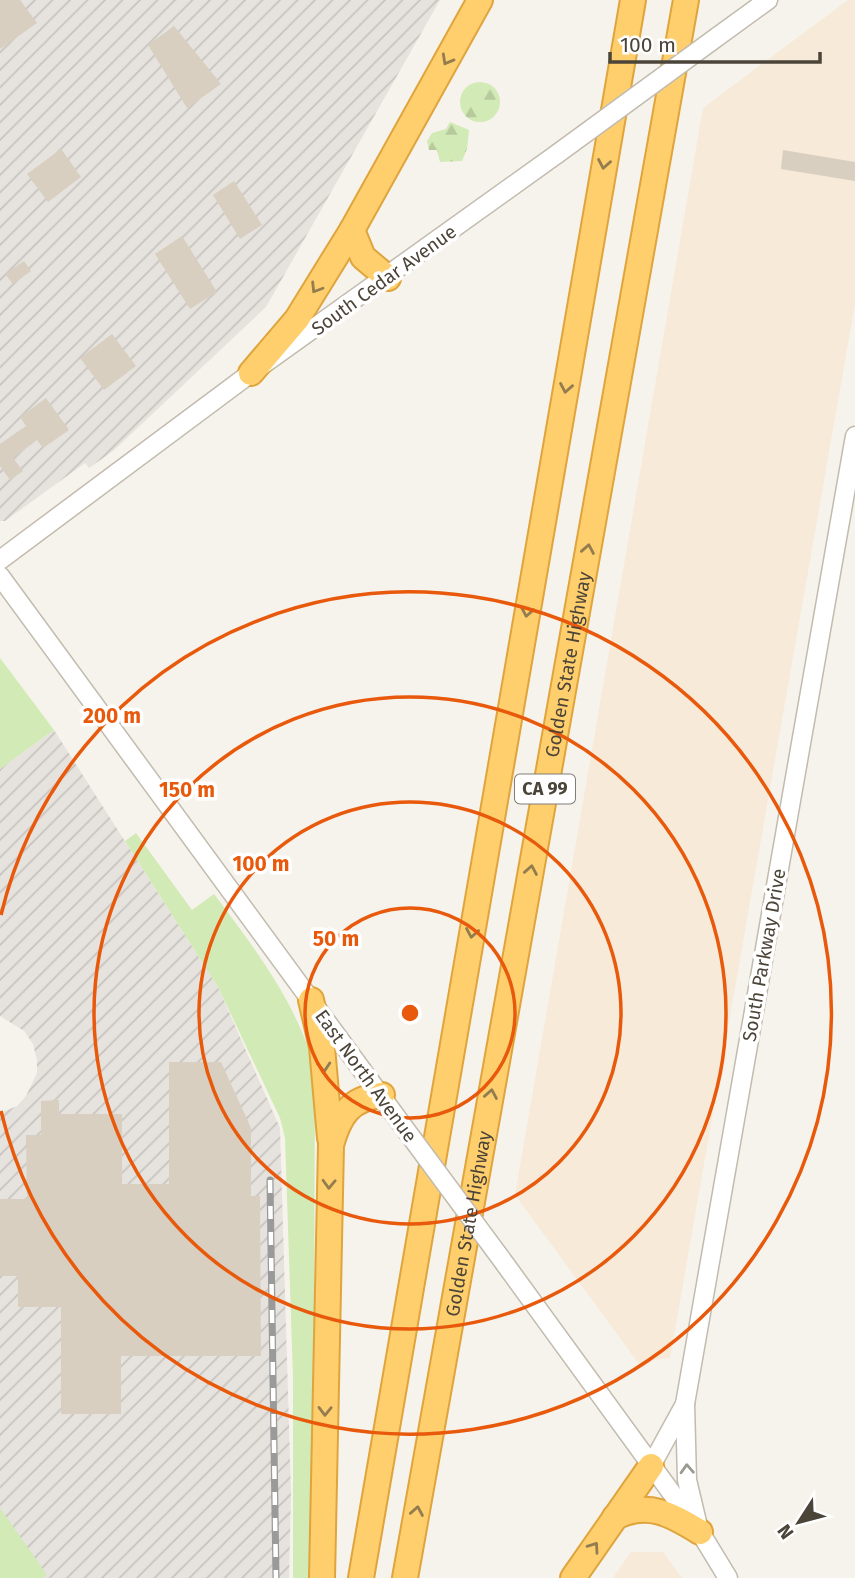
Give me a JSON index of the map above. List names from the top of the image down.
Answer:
{
  "streets": {
    "highway": ["Golden State Highway", "CA 99"],
    "street": ["South Cedar Avenue", "South Parkway Drive", "East North Avenue"]
  },
  "crossings": [
    ["South Parkway Drive", "East North Avenue"]
  ],
  "scale_bar": "100 m",
  "north": "bottom left",
  "rings": [
    "200 m",
    "150 m",
    "100 m",
    "50 m"
  ]
}
